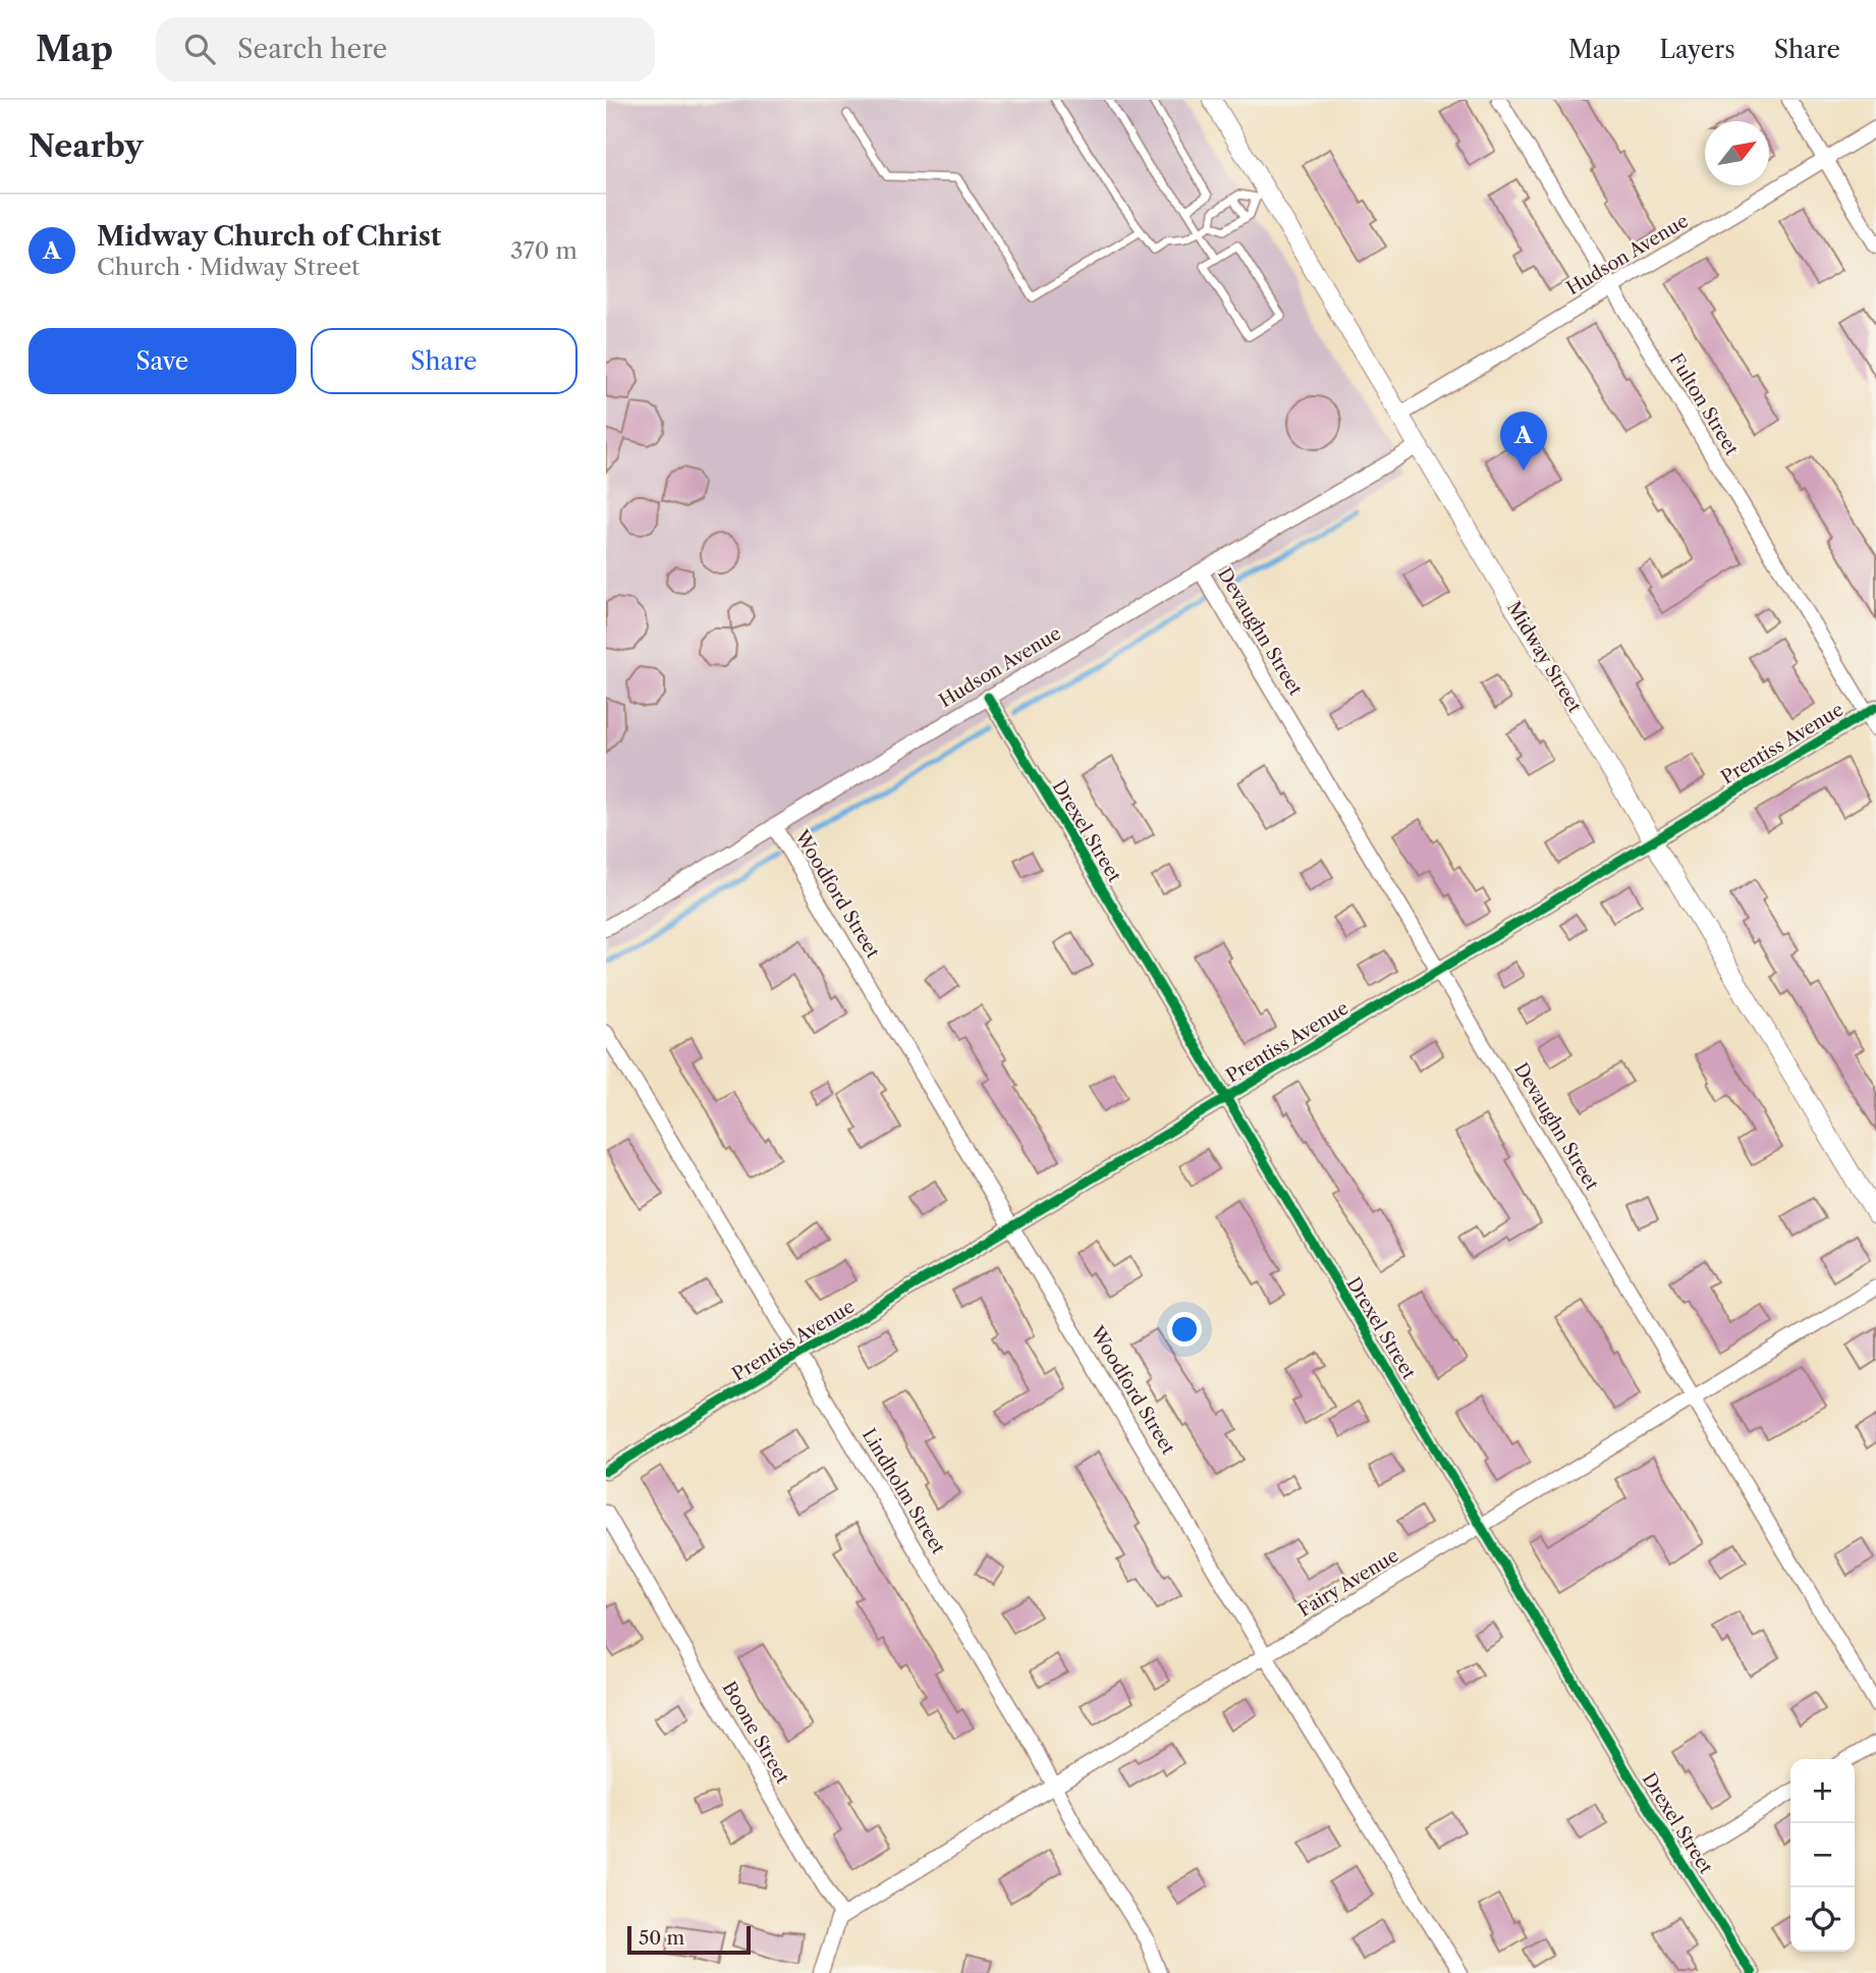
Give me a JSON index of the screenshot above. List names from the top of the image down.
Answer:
{
  "streets": {
    "street": [
      "Hudson Avenue",
      "Fulton Street",
      "Devaughn Street",
      "Midway Street",
      "Prentiss Avenue",
      "Drexel Street",
      "Woodford Street",
      "Lindholm Street",
      "Fairy Avenue",
      "Boone Street"
    ]
  },
  "crossings": [
    ["Hudson Avenue", "Fulton Street"],
    ["Hudson Avenue", "Devaughn Street"],
    ["Hudson Avenue", "Midway Street"],
    ["Hudson Avenue", "Drexel Street"],
    ["Hudson Avenue", "Woodford Street"],
    ["Fulton Street", "Prentiss Avenue"],
    ["Devaughn Street", "Prentiss Avenue"],
    ["Devaughn Street", "Fairy Avenue"],
    ["Midway Street", "Prentiss Avenue"],
    ["Prentiss Avenue", "Drexel Street"],
    ["Prentiss Avenue", "Woodford Street"],
    ["Prentiss Avenue", "Lindholm Street"],
    ["Drexel Street", "Fairy Avenue"],
    ["Woodford Street", "Fairy Avenue"],
    ["Lindholm Street", "Fairy Avenue"],
    ["Fairy Avenue", "Boone Street"]
  ],
  "scale_bar": "50 m",
  "north": "top right",
  "page": {
    "header": "Map",
    "search": "Search here",
    "nav": ["Map", "Layers", "Share"],
    "heading": "Nearby",
    "list": [
      {
        "mark": "A",
        "name": "Midway Church of Christ",
        "note": "Church · Midway Street",
        "value": "370 m"
      }
    ],
    "buttons": ["Save", "Share"],
    "pins": "A",
    "map_buttons": ["+", "−"],
    "scale": "50 m"
  }
}
